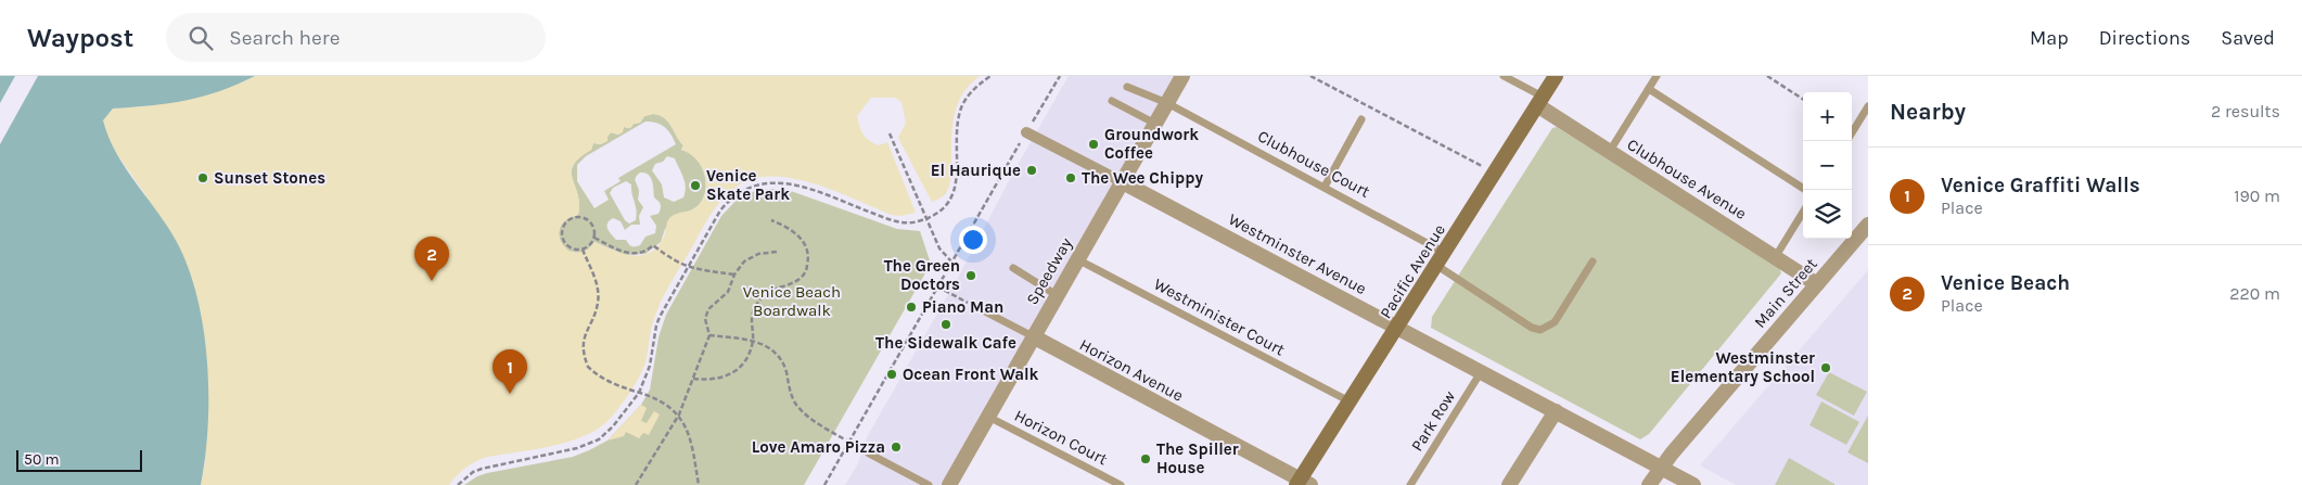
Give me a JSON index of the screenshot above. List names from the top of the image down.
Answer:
{
  "streets": {
    "main road": ["Pacific Avenue"],
    "street": [
      "Clubhouse Avenue",
      "Westminster Avenue",
      "Speedway",
      "Main Street",
      "Horizon Avenue"
    ],
    "lane": [
      "Clubhouse Court",
      "Westminister Court",
      "Park Row",
      "Horizon Court"
    ]
  },
  "crossings": [
    ["Clubhouse Court", "Speedway"],
    ["Clubhouse Court", "Pacific Avenue"],
    ["Clubhouse Avenue", "Pacific Avenue"],
    ["Clubhouse Avenue", "Main Street"],
    ["Westminster Avenue", "Speedway"],
    ["Westminster Avenue", "Pacific Avenue"],
    ["Westminster Avenue", "Main Street"],
    ["Westminster Avenue", "Park Row"],
    ["Speedway", "Westminister Court"],
    ["Speedway", "Horizon Avenue"],
    ["Speedway", "Horizon Court"],
    ["Pacific Avenue", "Westminister Court"],
    ["Pacific Avenue", "Horizon Avenue"]
  ],
  "parks": ["Venice Beach Boardwalk"],
  "places": [
    "Groundwork Coffee",
    "El Haurique",
    "Sunset Stones",
    "The Wee Chippy",
    "Venice Skate Park",
    "The Green Doctors",
    "Piano Man",
    "The Sidewalk Cafe",
    "Westminster Elementary School",
    "Ocean Front Walk",
    "Love Amaro Pizza",
    "The Spiller House"
  ],
  "scale_bar": "50 m",
  "page": {
    "header": "Waypost",
    "search": "Search here",
    "nav": ["Map", "Directions", "Saved"],
    "heading": ["Nearby", "2 results"],
    "map_buttons": ["+", "−"],
    "list": [
      {
        "mark": "1",
        "name": "Venice Graffiti Walls",
        "note": "Place",
        "value": "190 m"
      },
      {
        "mark": "2",
        "name": "Venice Beach",
        "note": "Place",
        "value": "220 m"
      }
    ],
    "pins": ["2", "1"],
    "scale": "50 m"
  }
}
